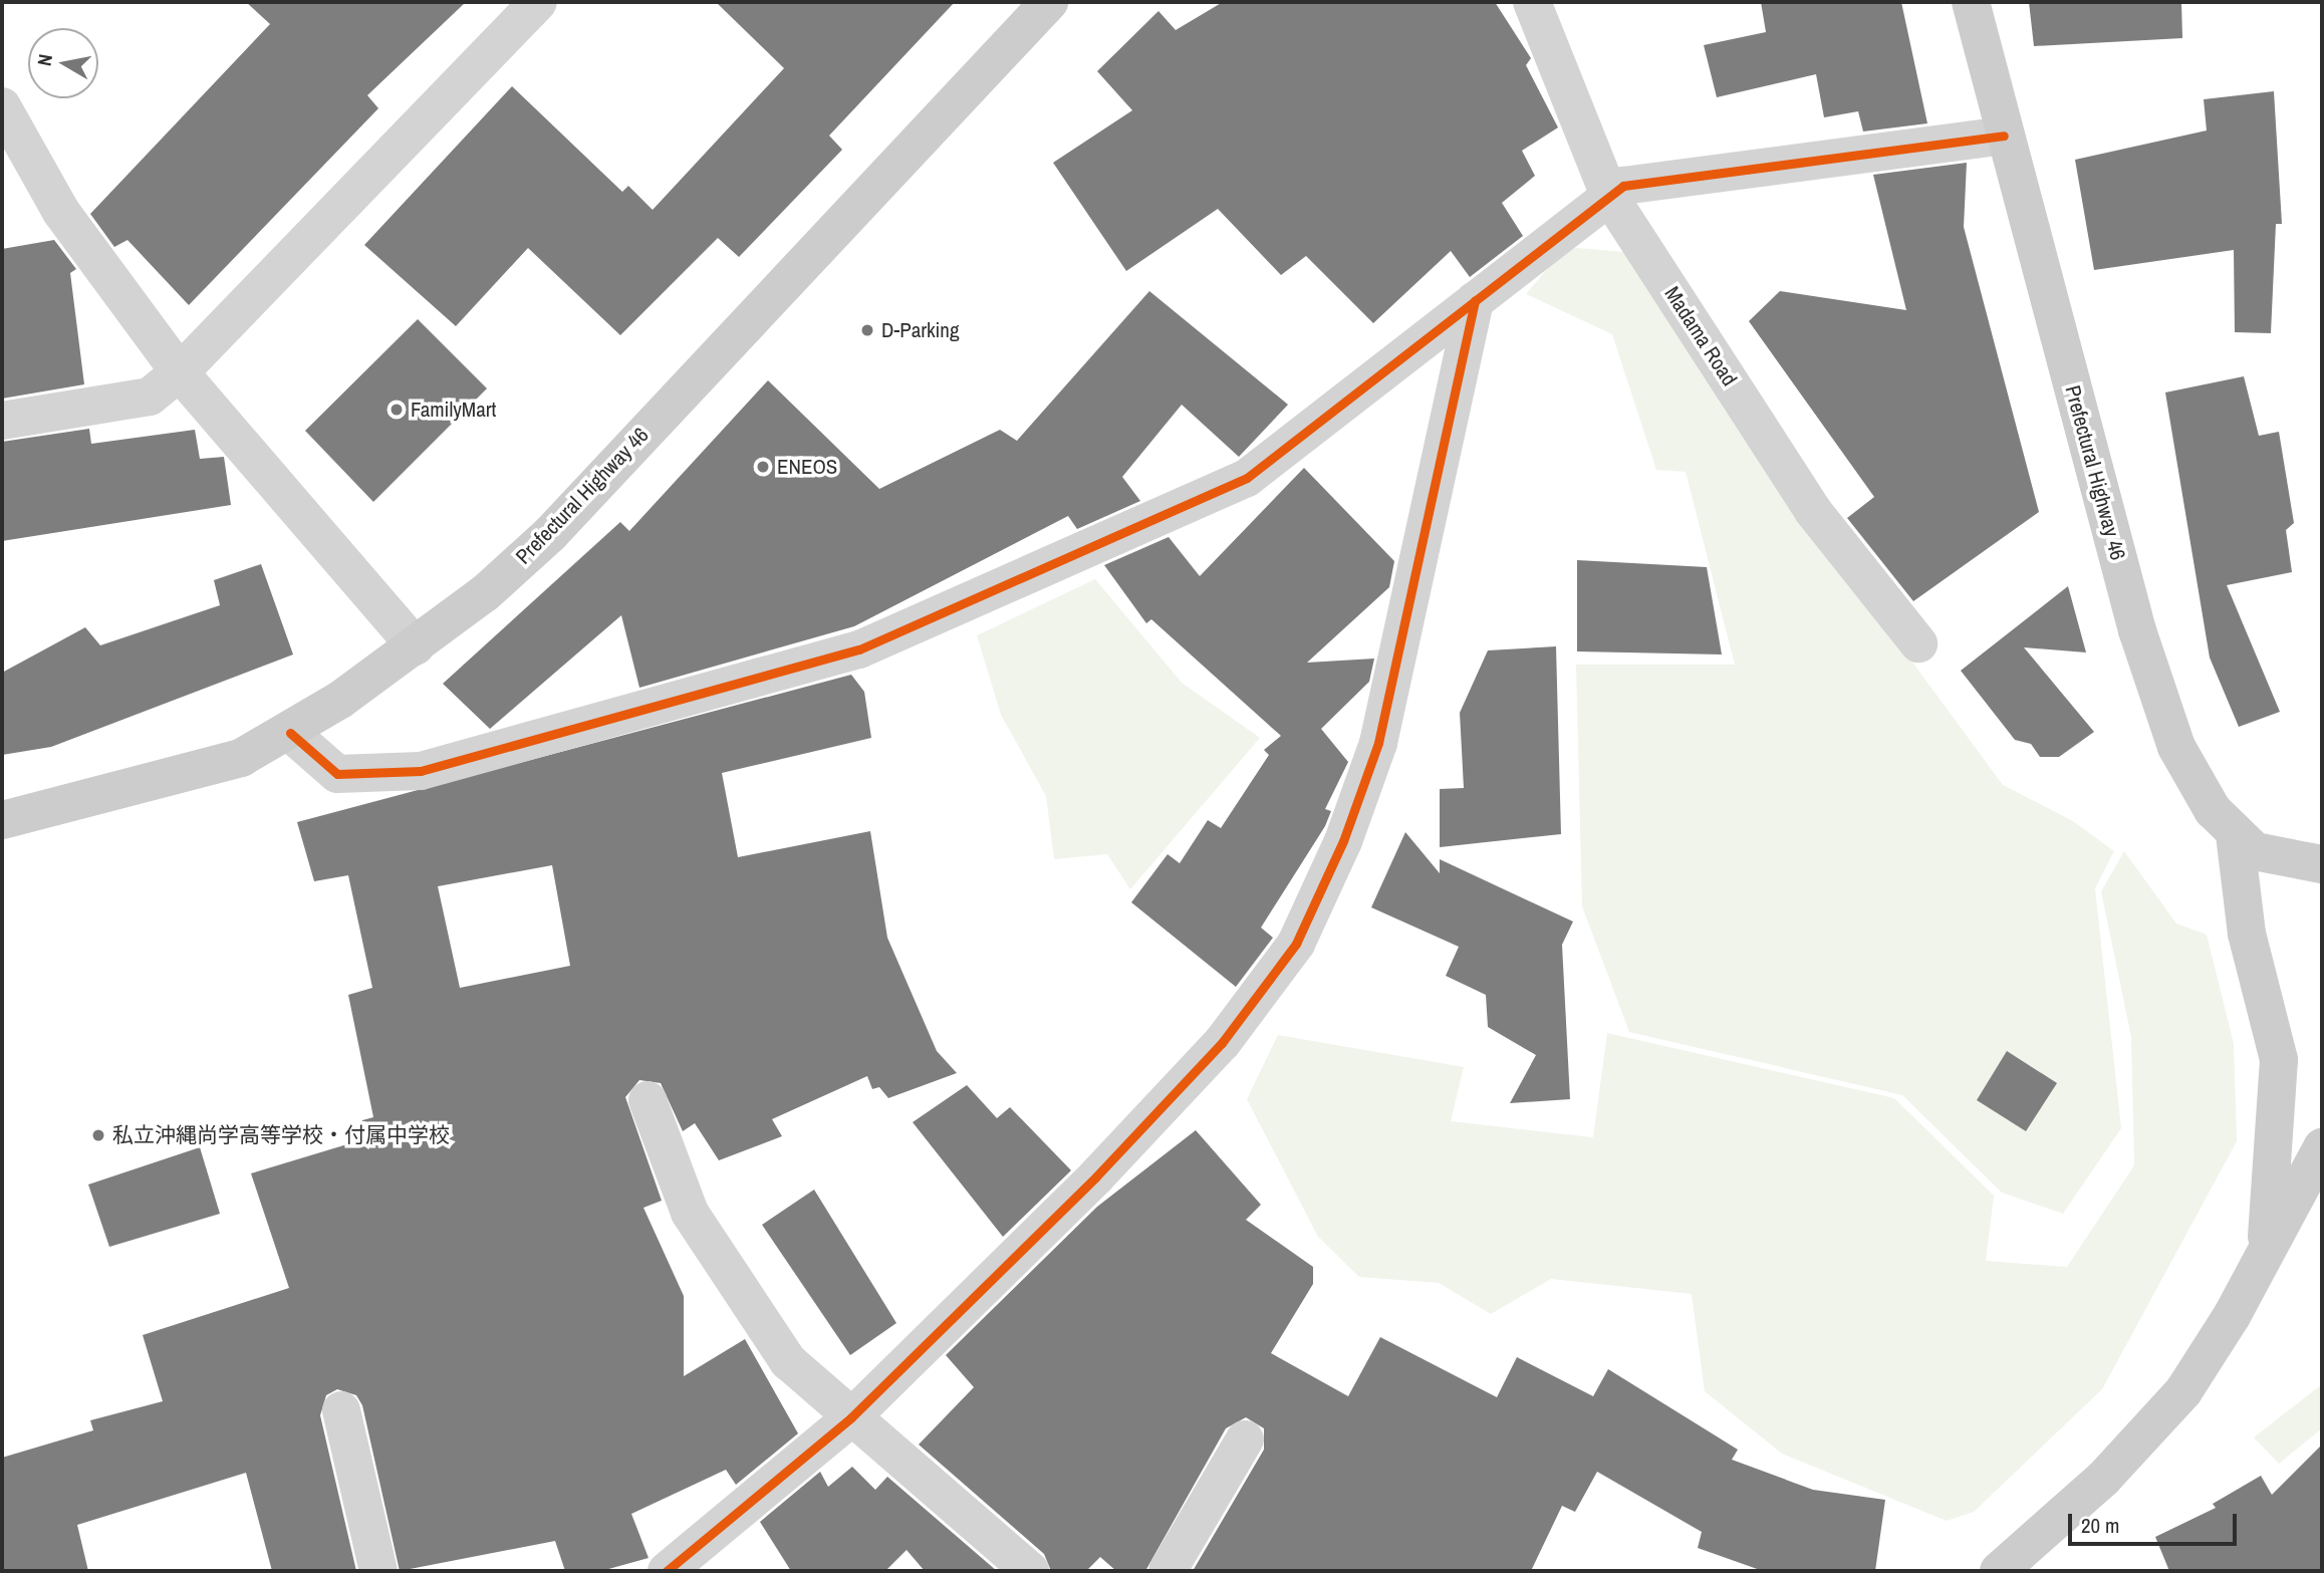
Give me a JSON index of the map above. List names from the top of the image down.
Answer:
{
  "streets": {
    "main road": ["Prefectural Highway 46"],
    "street": ["Madama Road"]
  },
  "places": [
    "D-Parking",
    "FamilyMart",
    "ENEOS",
    "私立沖縄尚学高等学校・付属中学校"
  ],
  "scale_bar": "20 m",
  "north": "left"
}
